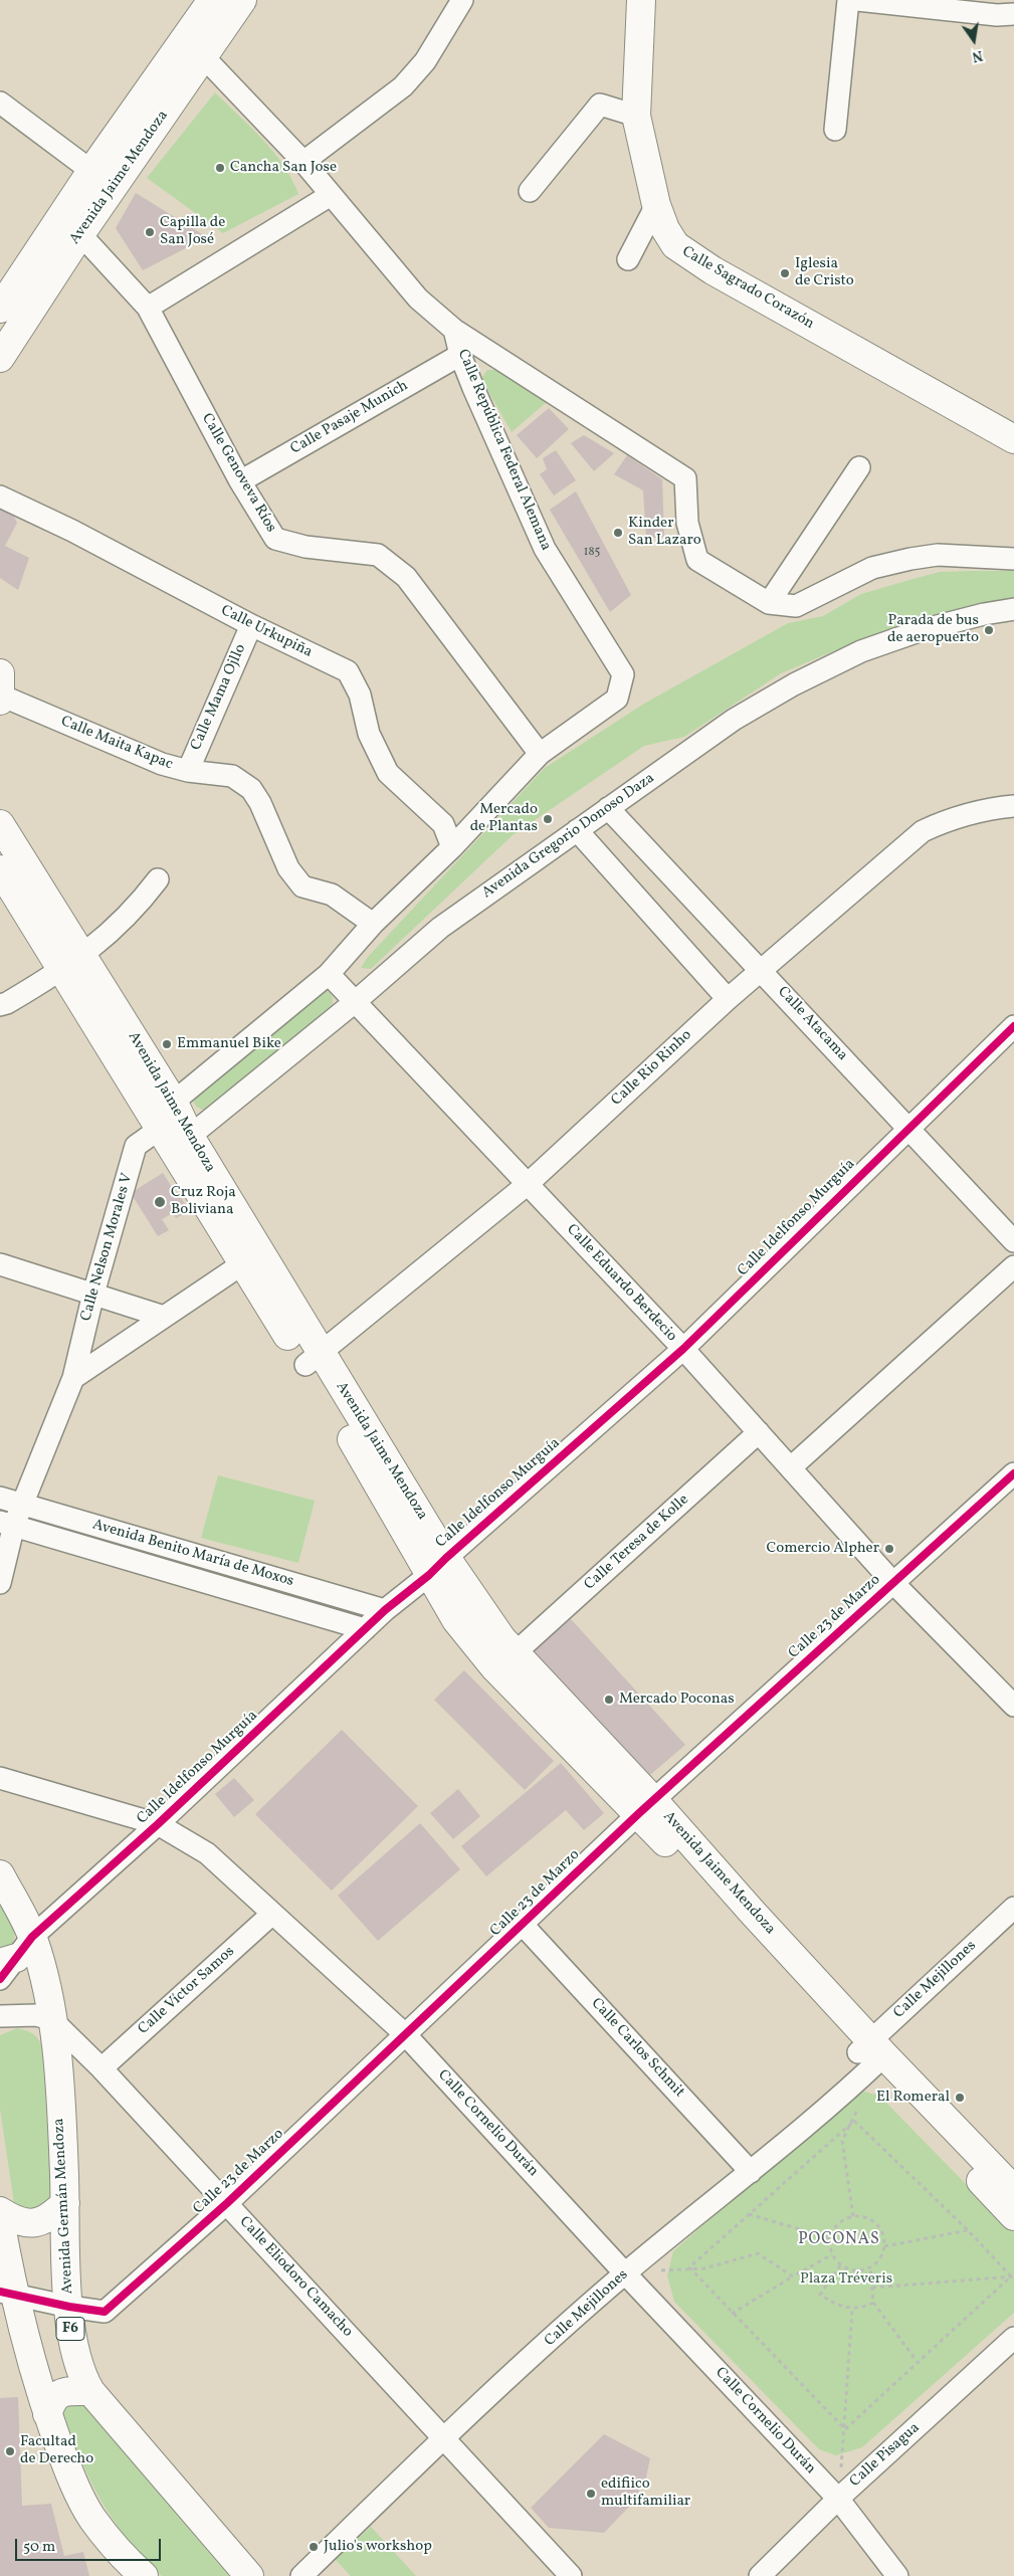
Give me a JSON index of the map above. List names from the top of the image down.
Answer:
{
  "streets": {
    "main road": [
      "Avenida Jaime Mendoza",
      "Calle Sagrado Corazón",
      "Avenida Germán Mendoza",
      "F6"
    ],
    "street": [
      "Calle Pasaje Munich",
      "Calle República Federal Alemana",
      "Calle Genoveva Ríos",
      "Calle Urkupiña",
      "Calle Mama Ojllo",
      "Calle Maita Kapac",
      "Avenida Gregorio Donoso Daza",
      "Calle Atacama",
      "Calle Rio Rinho",
      "Calle Idelfonso Murguía",
      "Calle Nelson Morales V",
      "Calle Eduardo Berdecio",
      "Calle Teresa de Kolle",
      "Avenida Benito María de Moxos",
      "Calle 23 de Marzo",
      "Calle Mejillones",
      "Calle Víctor Samos",
      "Calle Carlos Schmit",
      "Calle Cornelio Durán",
      "Calle Eliodoro Camacho",
      "Calle Pisagua"
    ]
  },
  "crossings": [
    ["Avenida Jaime Mendoza", "Calle República Federal Alemana"],
    ["Avenida Jaime Mendoza", "Calle Genoveva Ríos"],
    ["Avenida Jaime Mendoza", "Avenida Gregorio Donoso Daza"],
    ["Avenida Jaime Mendoza", "Calle Rio Rinho"],
    ["Avenida Jaime Mendoza", "Calle Idelfonso Murguía"],
    ["Avenida Jaime Mendoza", "Calle Nelson Morales V"],
    ["Avenida Jaime Mendoza", "Calle Teresa de Kolle"],
    ["Avenida Jaime Mendoza", "Calle 23 de Marzo"],
    ["Avenida Jaime Mendoza", "Calle Mejillones"],
    ["Calle Pasaje Munich", "Calle República Federal Alemana"],
    ["Calle Pasaje Munich", "Calle Genoveva Ríos"],
    ["Calle República Federal Alemana", "Calle Genoveva Ríos"],
    ["Calle Urkupiña", "Calle Mama Ojllo"],
    ["Calle Mama Ojllo", "Calle Maita Kapac"],
    ["Avenida Gregorio Donoso Daza", "Calle Atacama"],
    ["Avenida Gregorio Donoso Daza", "Calle Nelson Morales V"],
    ["Avenida Gregorio Donoso Daza", "Calle Eduardo Berdecio"],
    ["Calle Atacama", "Calle Rio Rinho"],
    ["Calle Atacama", "Calle Idelfonso Murguía"],
    ["Calle Rio Rinho", "Calle Eduardo Berdecio"],
    ["Calle Idelfonso Murguía", "Calle Eduardo Berdecio"],
    ["Calle Idelfonso Murguía", "Avenida Benito María de Moxos"],
    ["Calle Idelfonso Murguía", "Calle Cornelio Durán"],
    ["Calle Idelfonso Murguía", "Avenida Germán Mendoza"],
    ["Calle Nelson Morales V", "Avenida Benito María de Moxos"],
    ["Calle Eduardo Berdecio", "Calle Teresa de Kolle"],
    ["Calle Eduardo Berdecio", "Calle 23 de Marzo"],
    ["Calle 23 de Marzo", "Calle Carlos Schmit"],
    ["Calle 23 de Marzo", "Calle Cornelio Durán"],
    ["Calle 23 de Marzo", "Avenida Germán Mendoza"],
    ["Calle 23 de Marzo", "Calle Eliodoro Camacho"],
    ["Calle Mejillones", "Calle Carlos Schmit"],
    ["Calle Mejillones", "Calle Cornelio Durán"],
    ["Calle Mejillones", "Calle Eliodoro Camacho"],
    ["Calle Víctor Samos", "Calle Cornelio Durán"],
    ["Calle Víctor Samos", "Calle Eliodoro Camacho"],
    ["Calle Cornelio Durán", "Calle Pisagua"],
    ["Avenida Germán Mendoza", "Calle Eliodoro Camacho"]
  ],
  "districts": ["POCONAS"],
  "parks": ["Plaza Tréveris"],
  "places": [
    "Cancha San Jose",
    "Capilla de San José",
    "Iglesia de Cristo",
    "Kinder San Lazaro",
    "Parada de bus de aeropuerto",
    "Mercado de Plantas",
    "Emmanuel Bike",
    "Cruz Roja Boliviana",
    "Comercio Alpher",
    "Mercado Poconas",
    "El Romeral",
    "Facultad de Derecho",
    "edifiico multifamiliar",
    "Julio's workshop"
  ],
  "house_numbers": ["185"],
  "scale_bar": "50 m",
  "north": "bottom"
}
